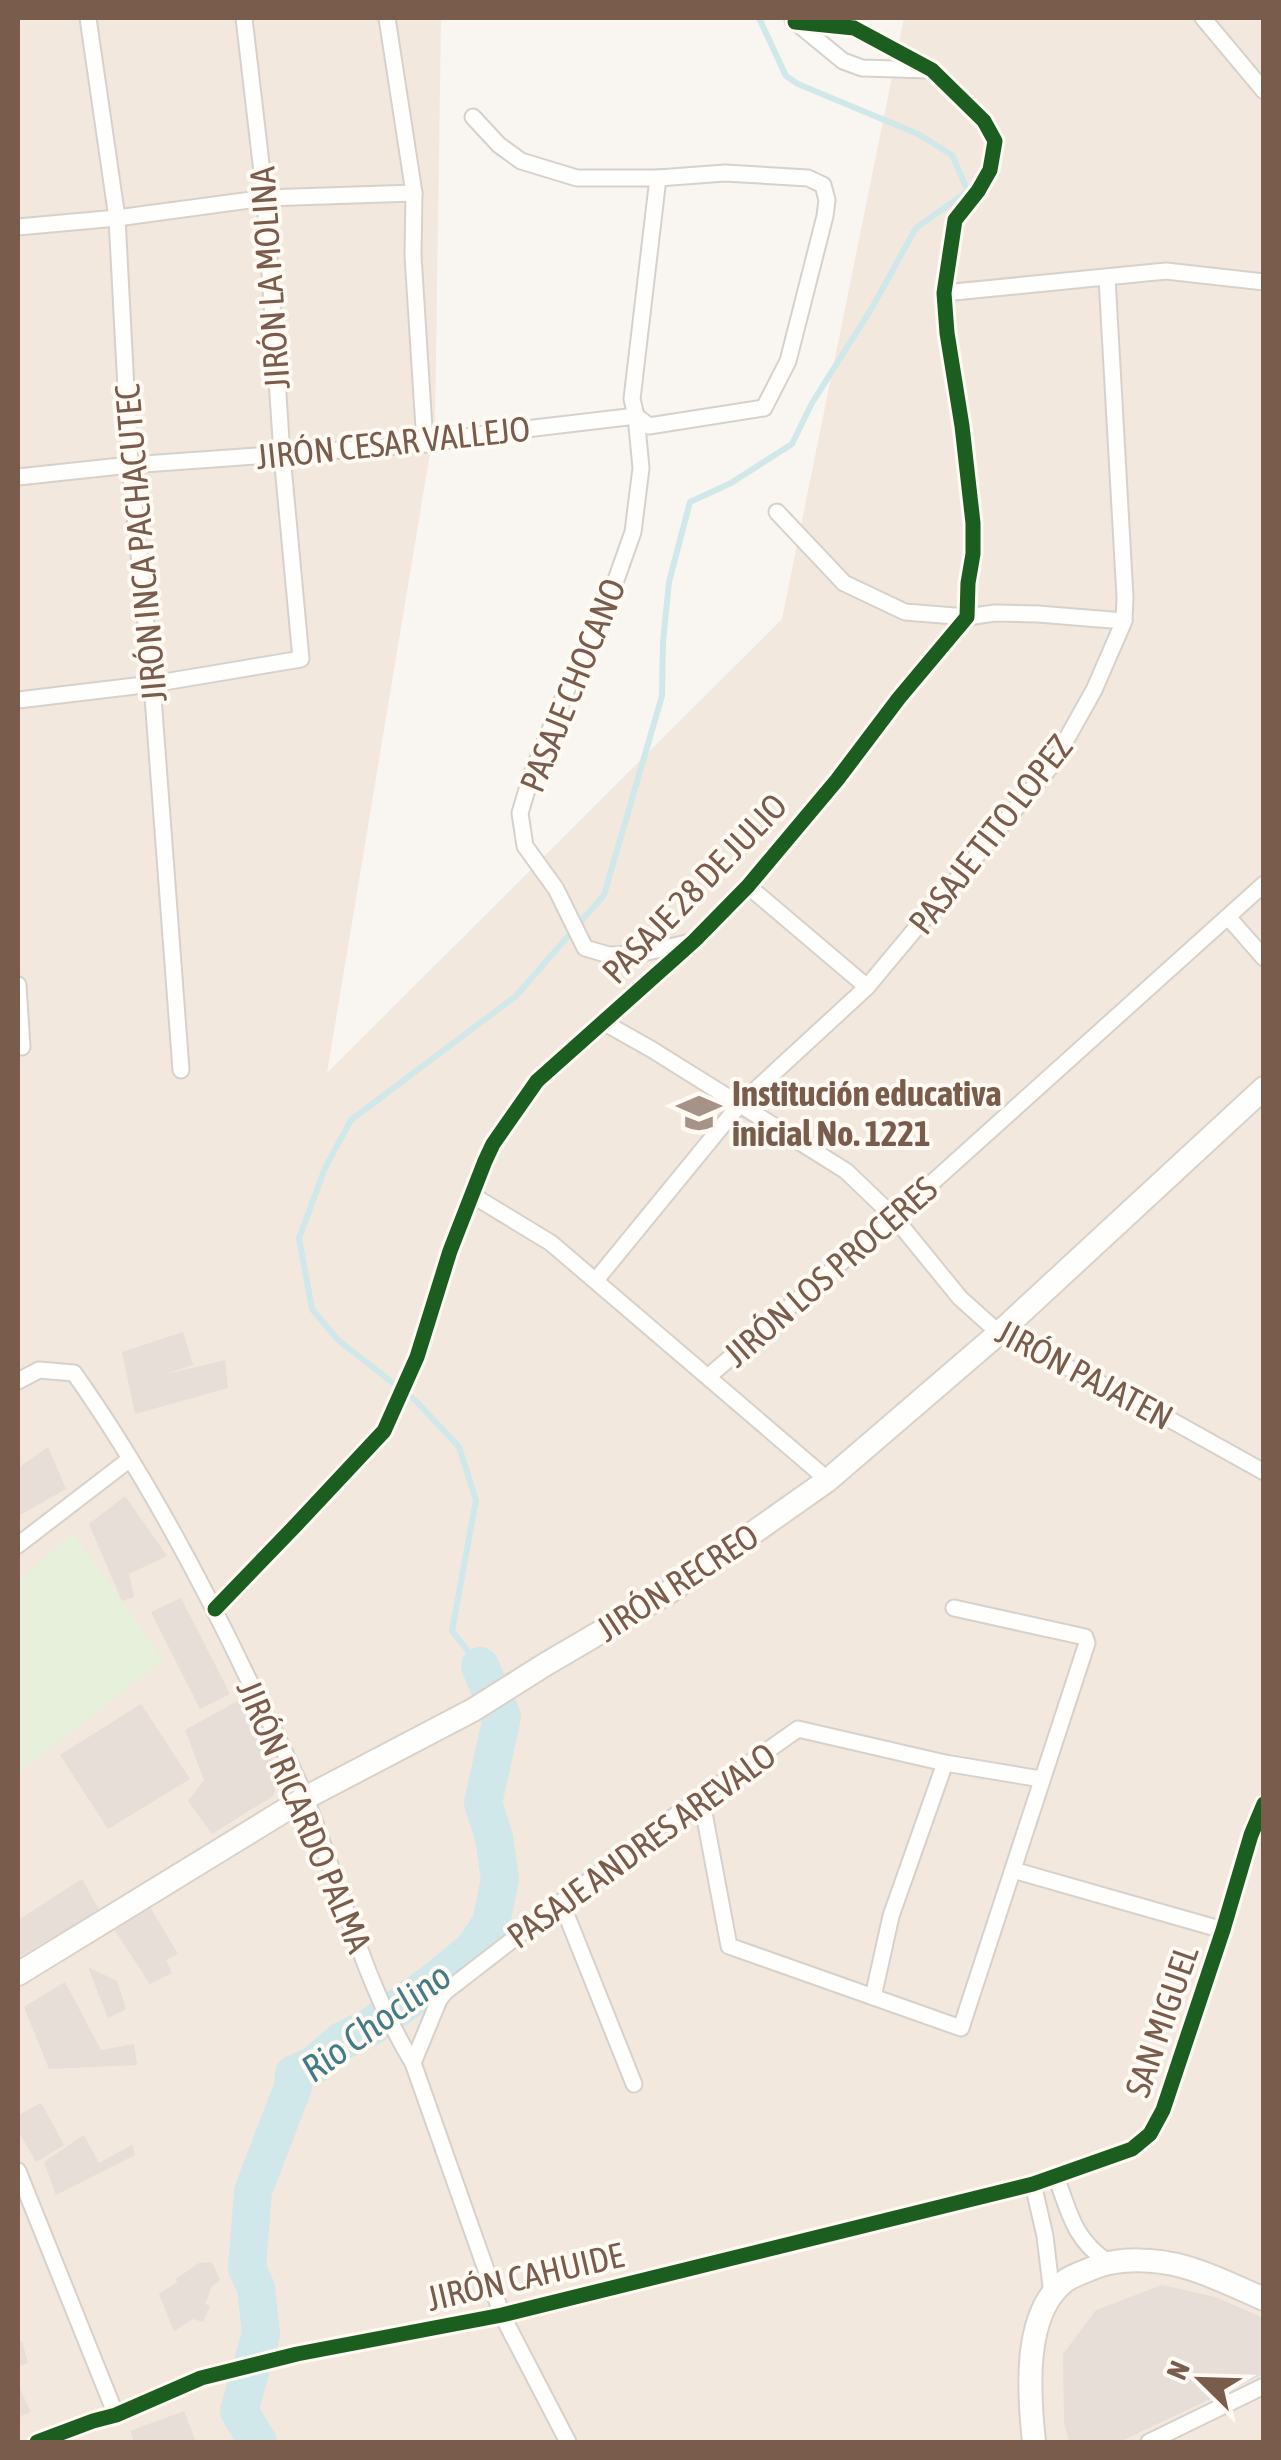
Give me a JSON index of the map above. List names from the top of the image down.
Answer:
{
  "streets": {
    "main road": ["JIRÓN RECREO"],
    "street": [
      "JIRÓN LA MOLINA",
      "JIRÓN CESAR VALLEJO",
      "JIRÓN INCA PACHACUTEC",
      "PASAJE CHOCANO",
      "PASAJE TITO LOPEZ",
      "PASAJE 28 DE JULIO",
      "JIRÓN LOS PROCERES",
      "JIRÓN PAJATEN",
      "JIRÓN RICARDO PALMA",
      "PASAJE ANDRES AREVALO",
      "SAN MIGUEL",
      "JIRÓN CAHUIDE"
    ]
  },
  "crossings": [
    ["JIRÓN LA MOLINA", "JIRÓN CESAR VALLEJO"],
    ["JIRÓN LA MOLINA", "JIRÓN INCA PACHACUTEC"],
    ["JIRÓN CESAR VALLEJO", "JIRÓN INCA PACHACUTEC"],
    ["JIRÓN CESAR VALLEJO", "PASAJE CHOCANO"],
    ["PASAJE CHOCANO", "PASAJE 28 DE JULIO"],
    ["PASAJE TITO LOPEZ", "JIRÓN PAJATEN"],
    ["PASAJE 28 DE JULIO", "JIRÓN PAJATEN"],
    ["PASAJE 28 DE JULIO", "JIRÓN RICARDO PALMA"],
    ["JIRÓN LOS PROCERES", "JIRÓN PAJATEN"],
    ["JIRÓN PAJATEN", "JIRÓN RECREO"],
    ["JIRÓN RECREO", "JIRÓN RICARDO PALMA"],
    ["JIRÓN RICARDO PALMA", "PASAJE ANDRES AREVALO"],
    ["JIRÓN RICARDO PALMA", "JIRÓN CAHUIDE"],
    ["SAN MIGUEL", "JIRÓN CAHUIDE"]
  ],
  "water": ["Rio Choclino"],
  "places": {
    "school or university": ["Institución educativa inicial No. 1221"]
  },
  "north": "top left"
}
